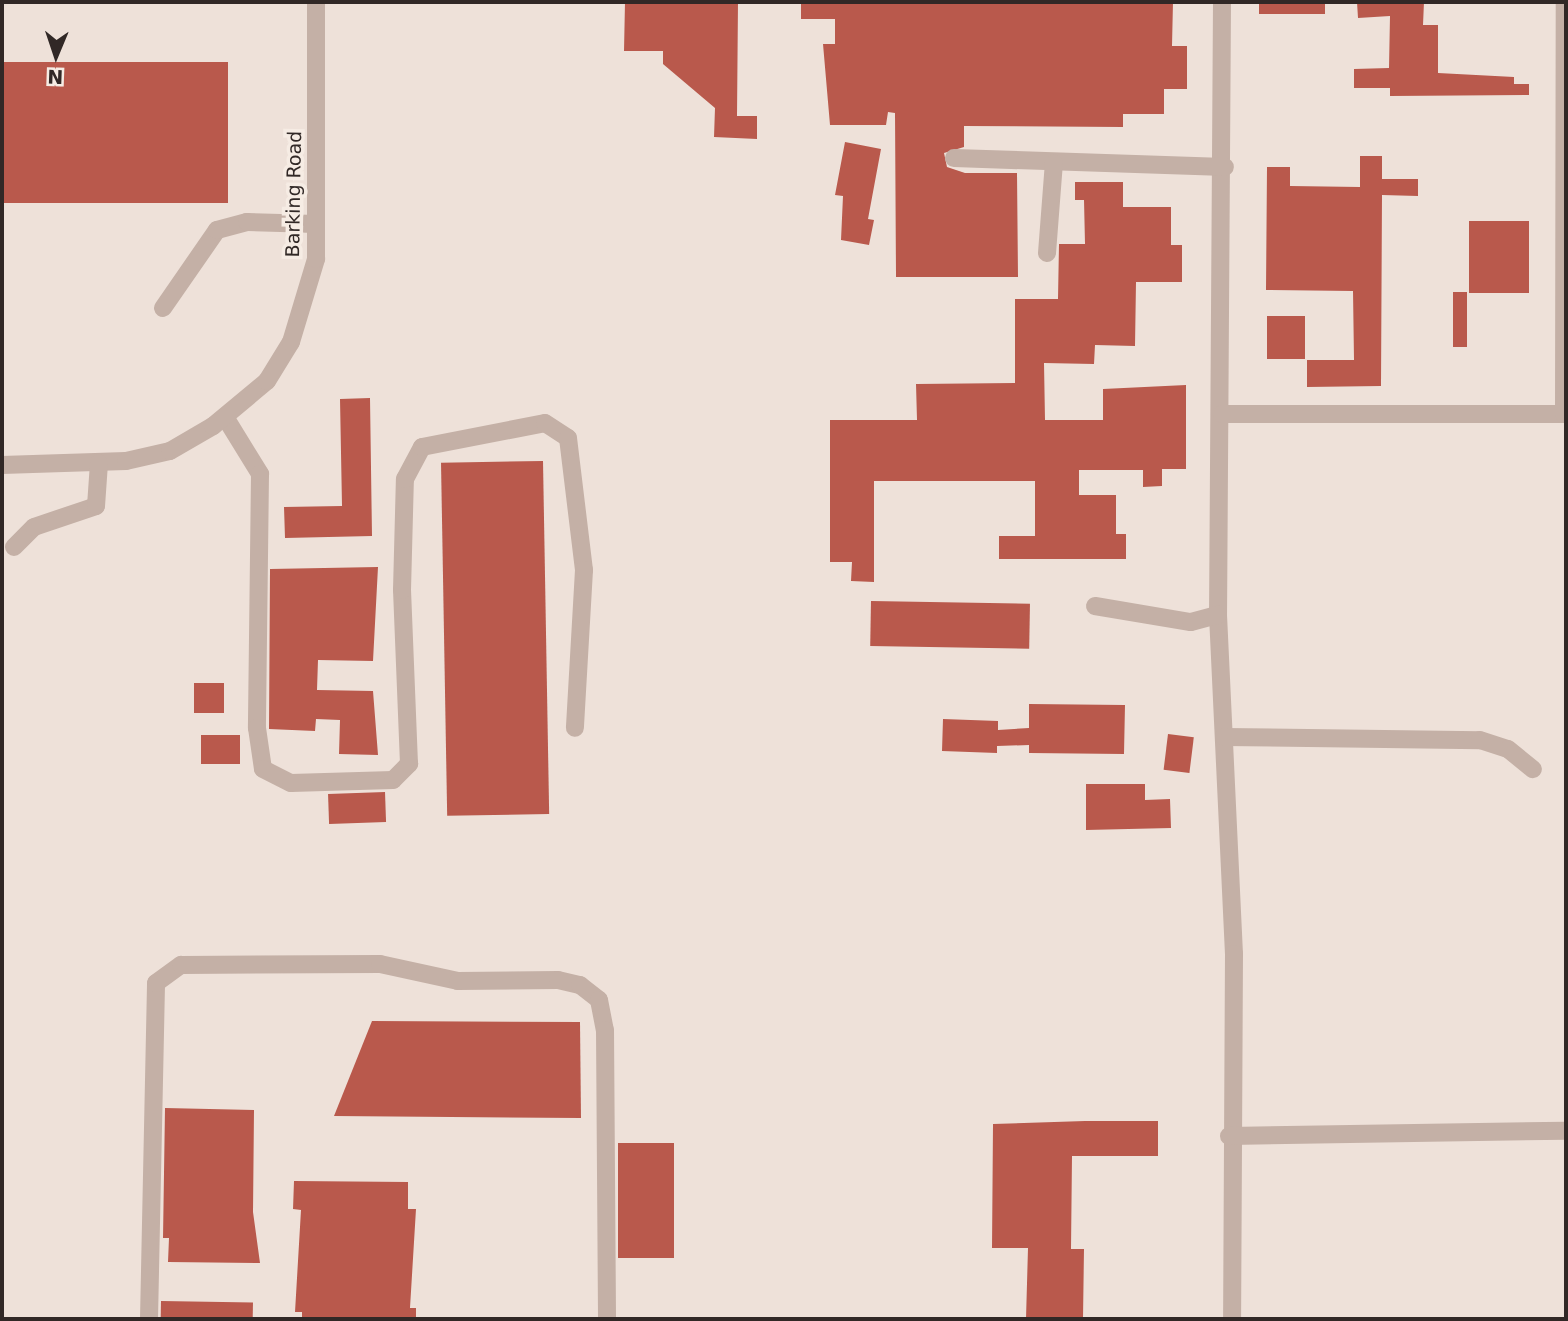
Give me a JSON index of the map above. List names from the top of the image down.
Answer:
{
  "streets": {
    "street": ["Barking Road"]
  },
  "north": "bottom"
}
